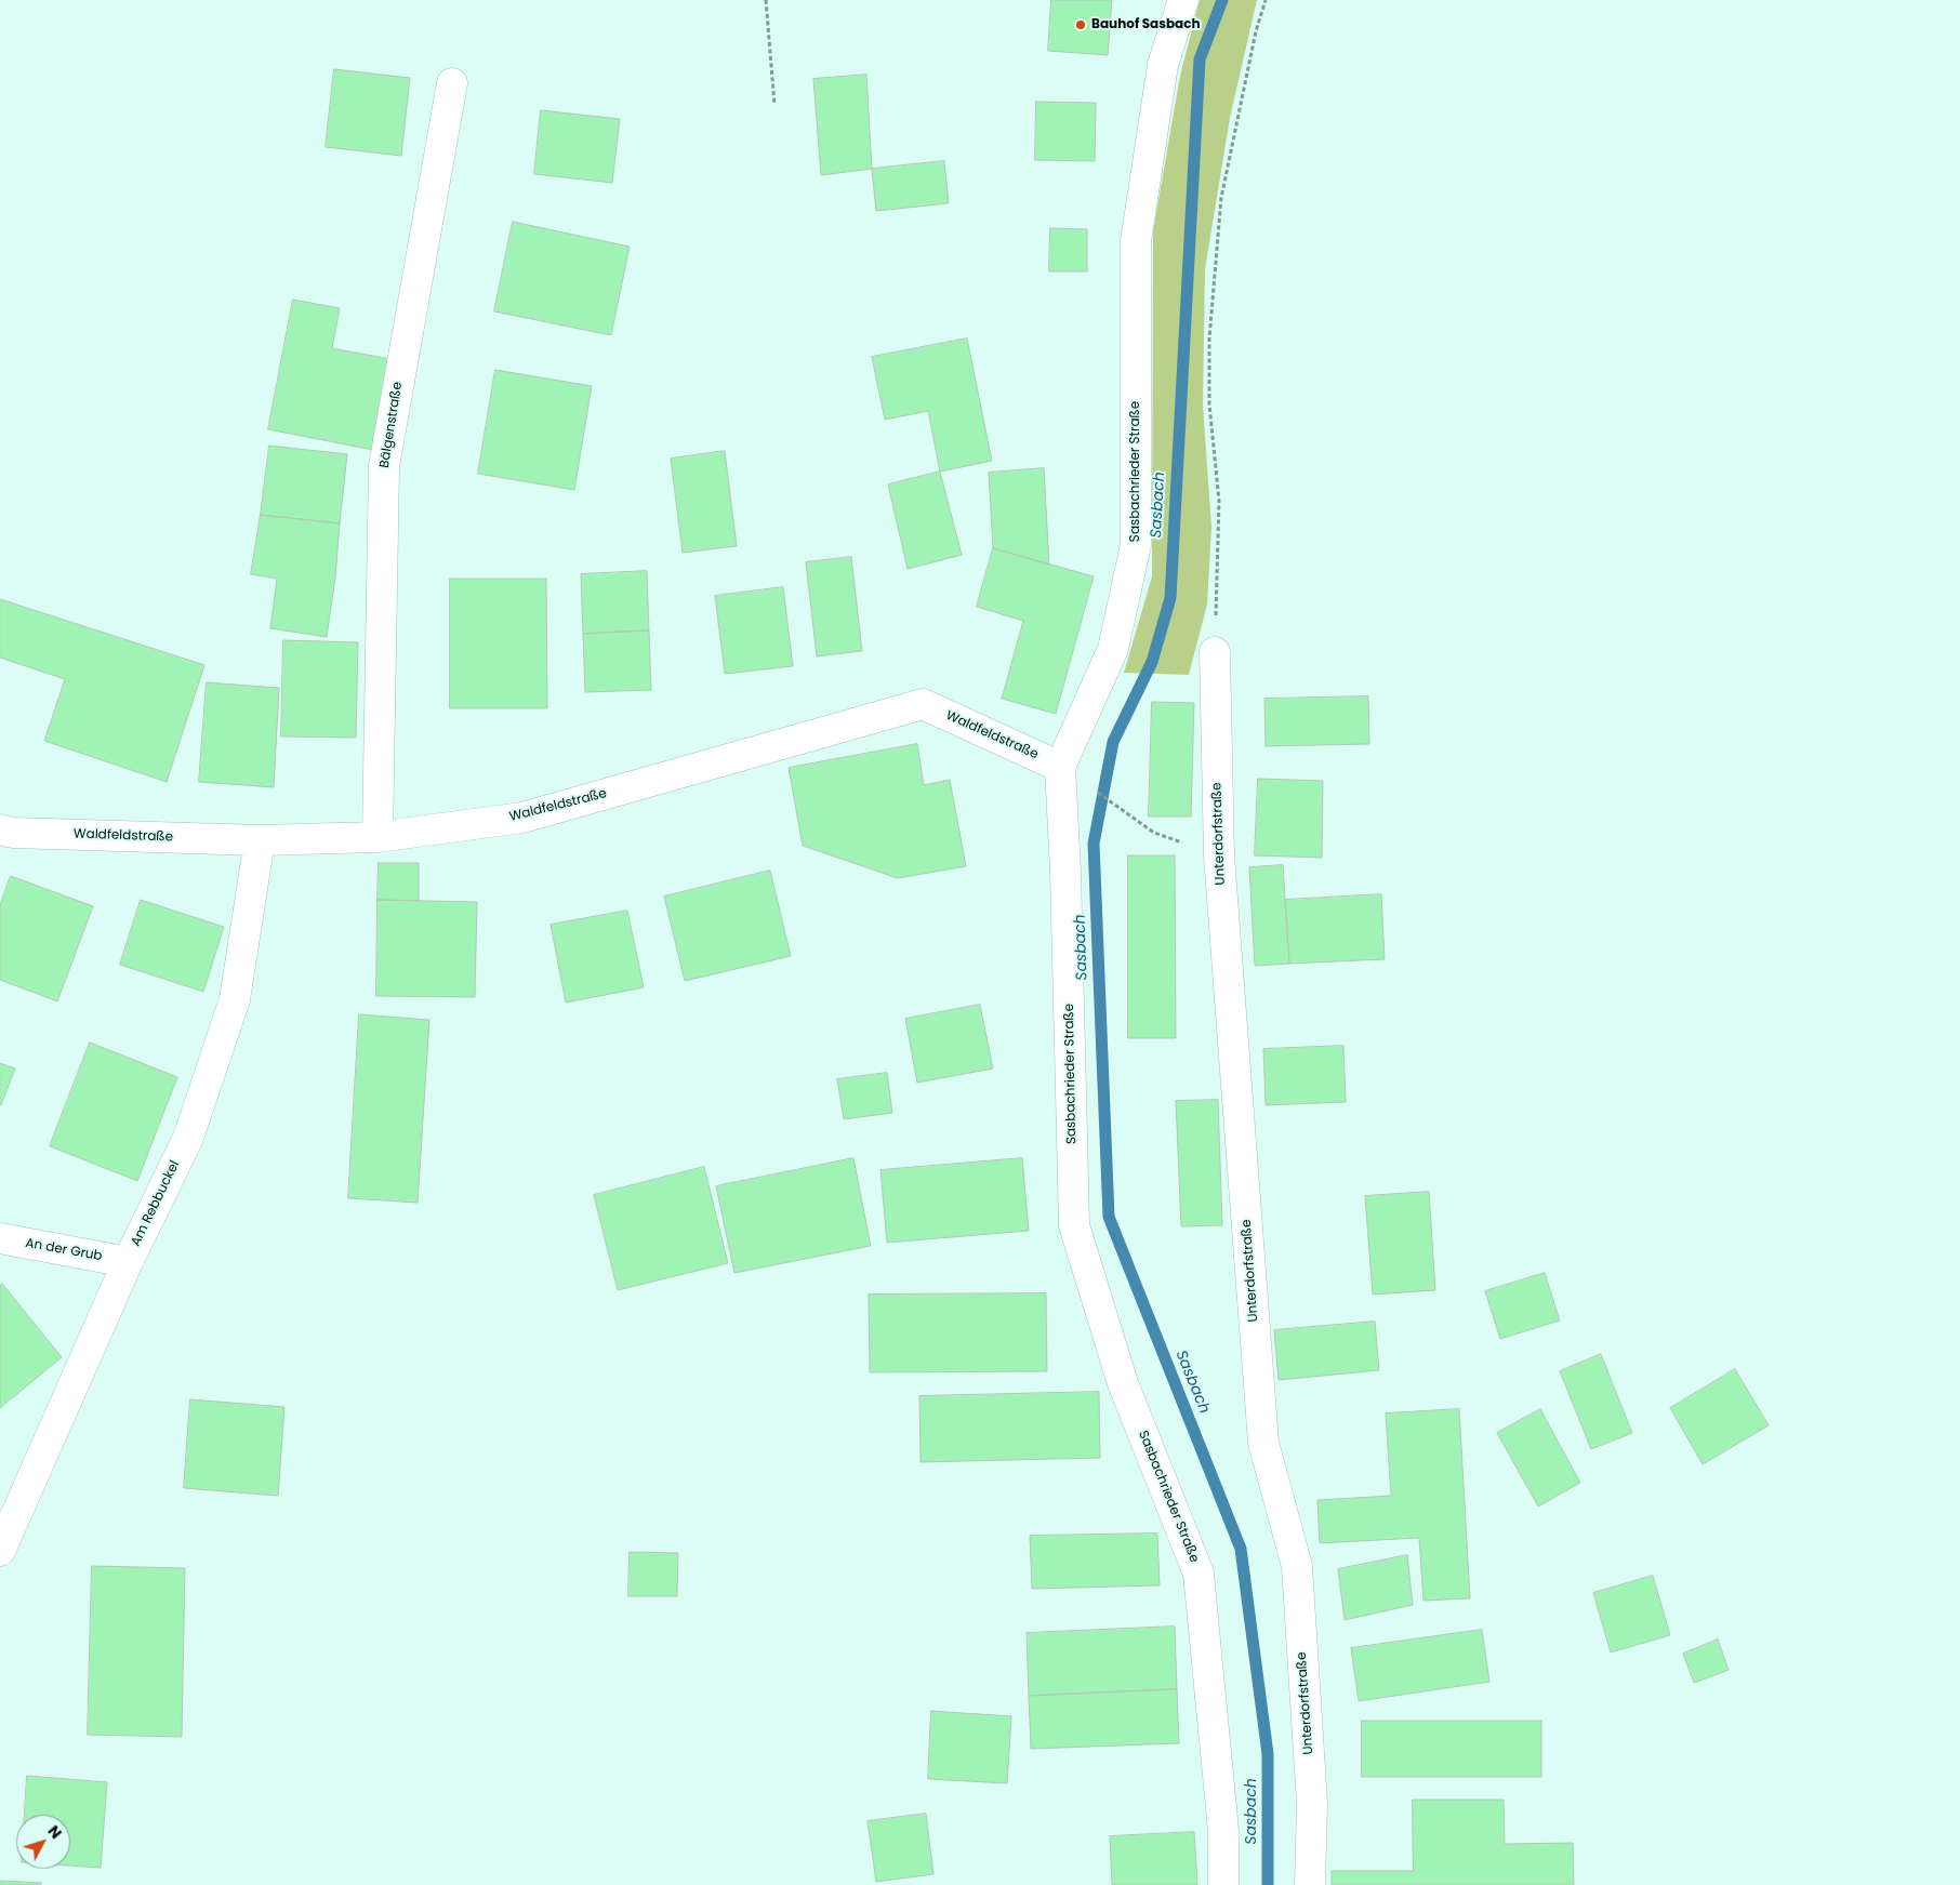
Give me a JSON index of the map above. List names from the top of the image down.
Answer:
{
  "streets": {
    "street": [
      "Bälgenstraße",
      "Sasbachrieder Straße",
      "Waldfeldstraße",
      "Unterdorfstraße",
      "Am Rebbuckel",
      "An der Grub"
    ]
  },
  "crossings": [
    ["Bälgenstraße", "Waldfeldstraße"],
    ["Sasbachrieder Straße", "Waldfeldstraße"],
    ["Waldfeldstraße", "Am Rebbuckel"],
    ["Am Rebbuckel", "An der Grub"]
  ],
  "water": ["Sasbach"],
  "places": ["Bauhof Sasbach"],
  "north": "top right"
}
